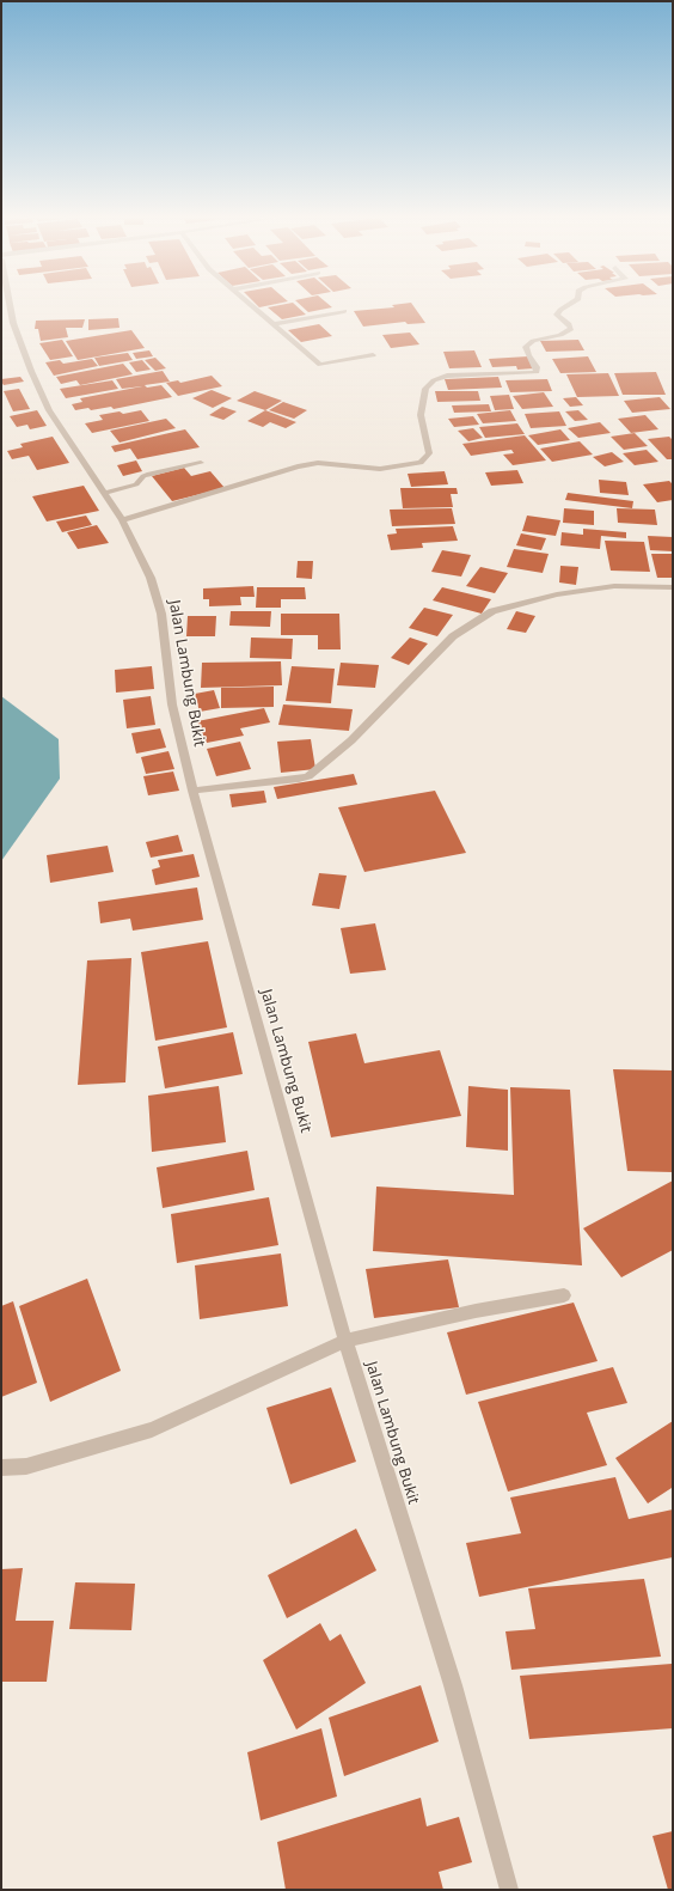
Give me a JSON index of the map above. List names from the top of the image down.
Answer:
{
  "streets": {
    "street": ["Jalan Lambung Bukit"]
  }
}
